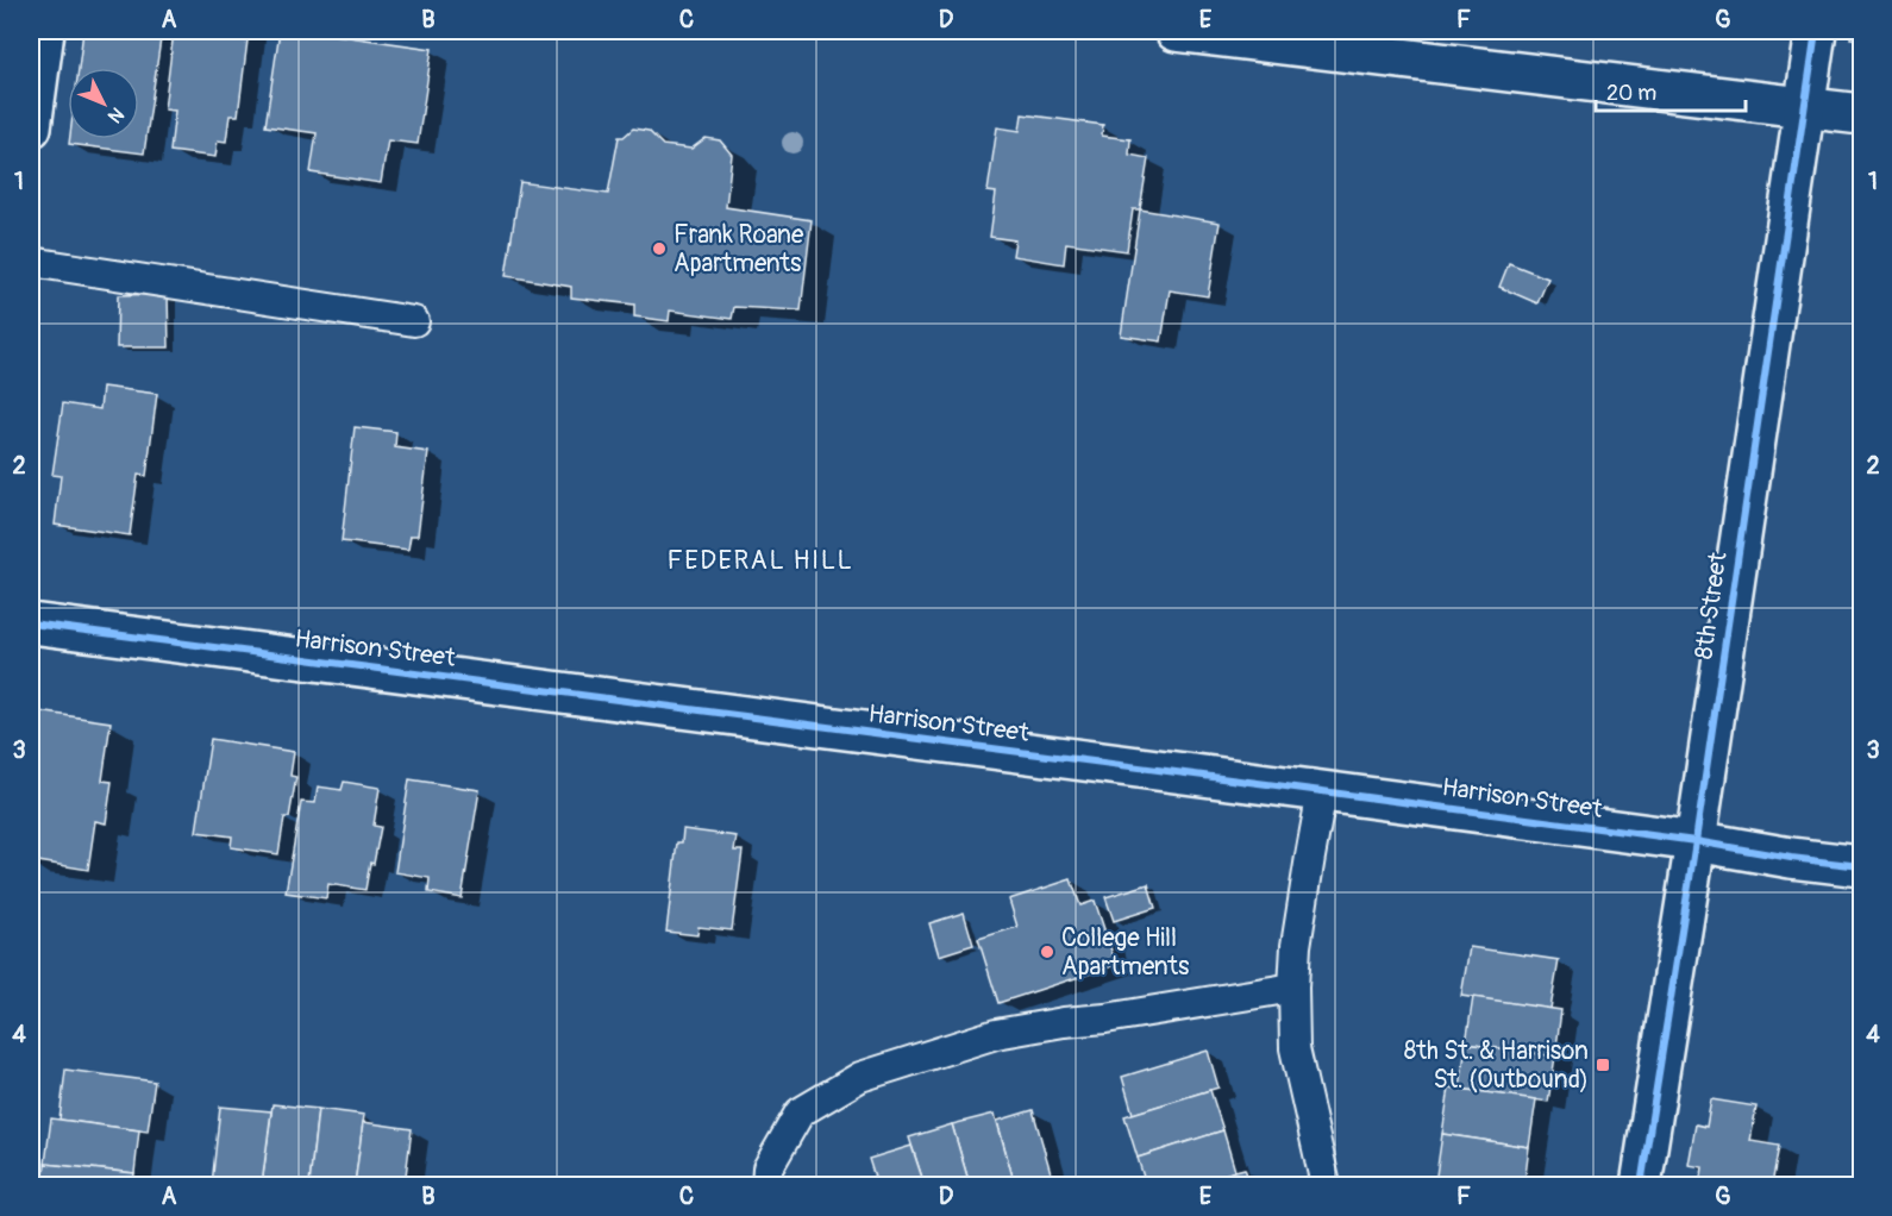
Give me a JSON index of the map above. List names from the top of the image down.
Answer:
{
  "streets": {
    "street": ["8th Street", "Harrison Street"]
  },
  "crossings": [
    ["8th Street", "Harrison Street"]
  ],
  "districts": ["FEDERAL HILL"],
  "places": {
    "other": ["Frank Roane Apartments", "College Hill Apartments"],
    "transit": ["8th St. & Harrison St. (Outbound)"]
  },
  "scale_bar": "20 m",
  "north": "bottom right",
  "grid": {
    "columns": [
      "A",
      "B",
      "C",
      "D",
      "E",
      "F",
      "G"
    ],
    "rows": [
      "1",
      "2",
      "3",
      "4"
    ]
  }
}
